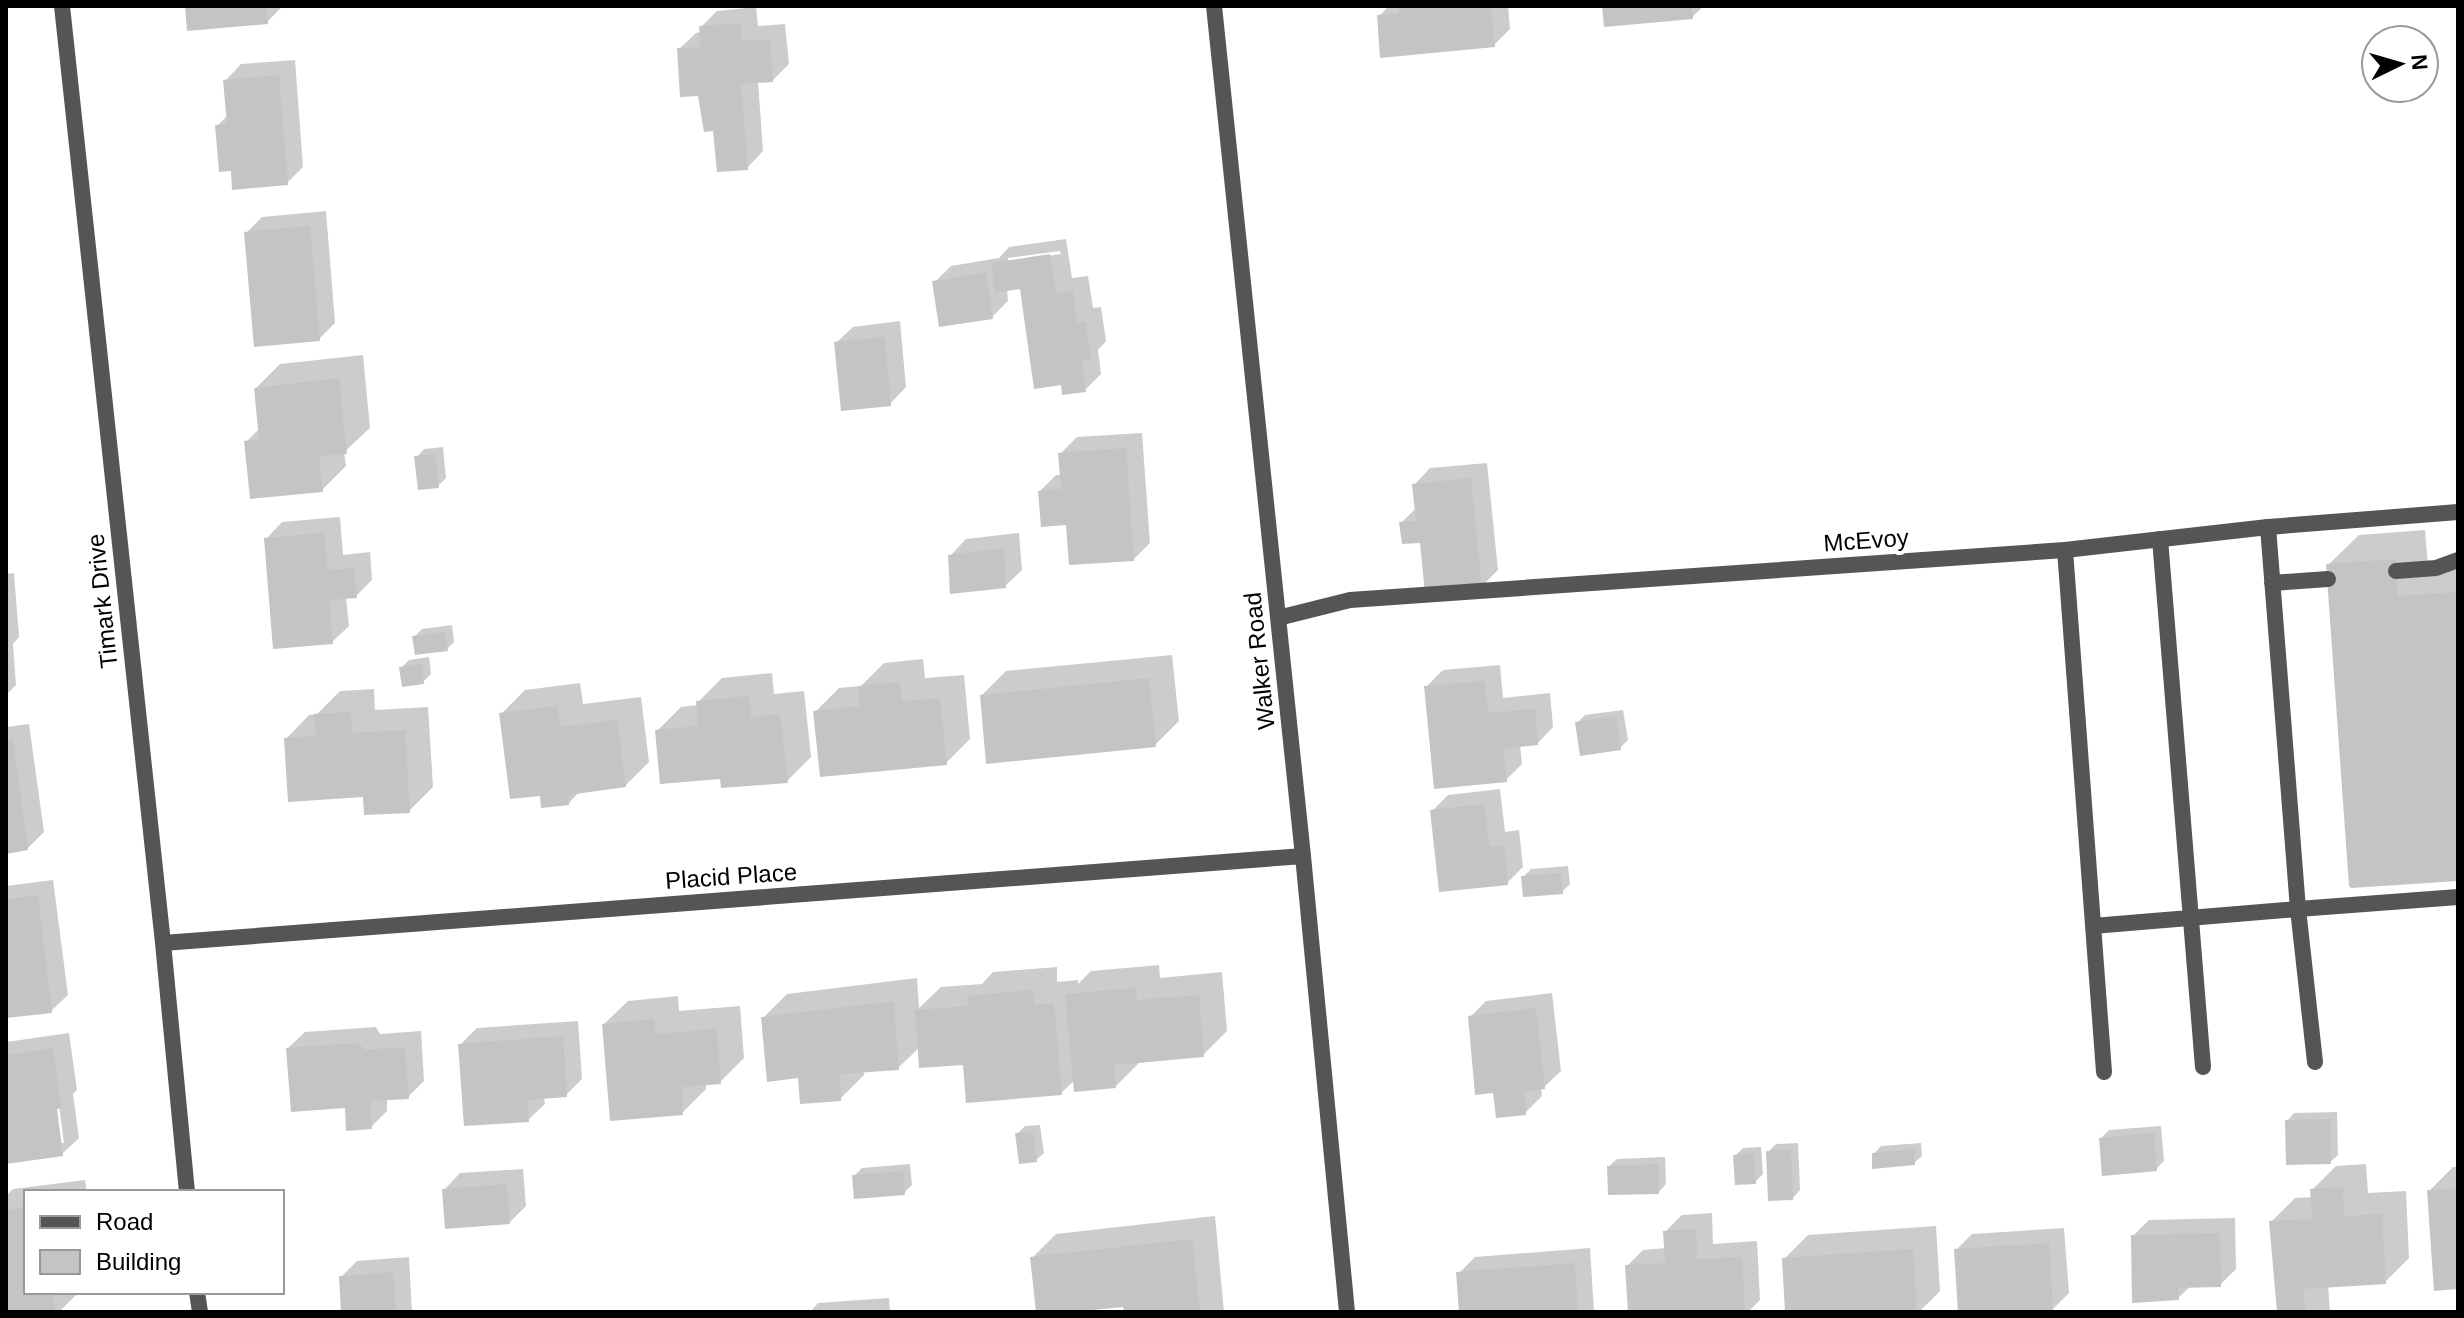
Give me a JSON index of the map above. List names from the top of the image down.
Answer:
{
  "streets": {
    "street": [
      "McEvoy",
      "Timark Drive",
      "Walker Road",
      "Placid Place"
    ]
  },
  "crossings": [
    ["McEvoy", "Walker Road"],
    ["Timark Drive", "Placid Place"],
    ["Walker Road", "Placid Place"]
  ],
  "legend": ["Road", "Building"],
  "north": "right"
}
